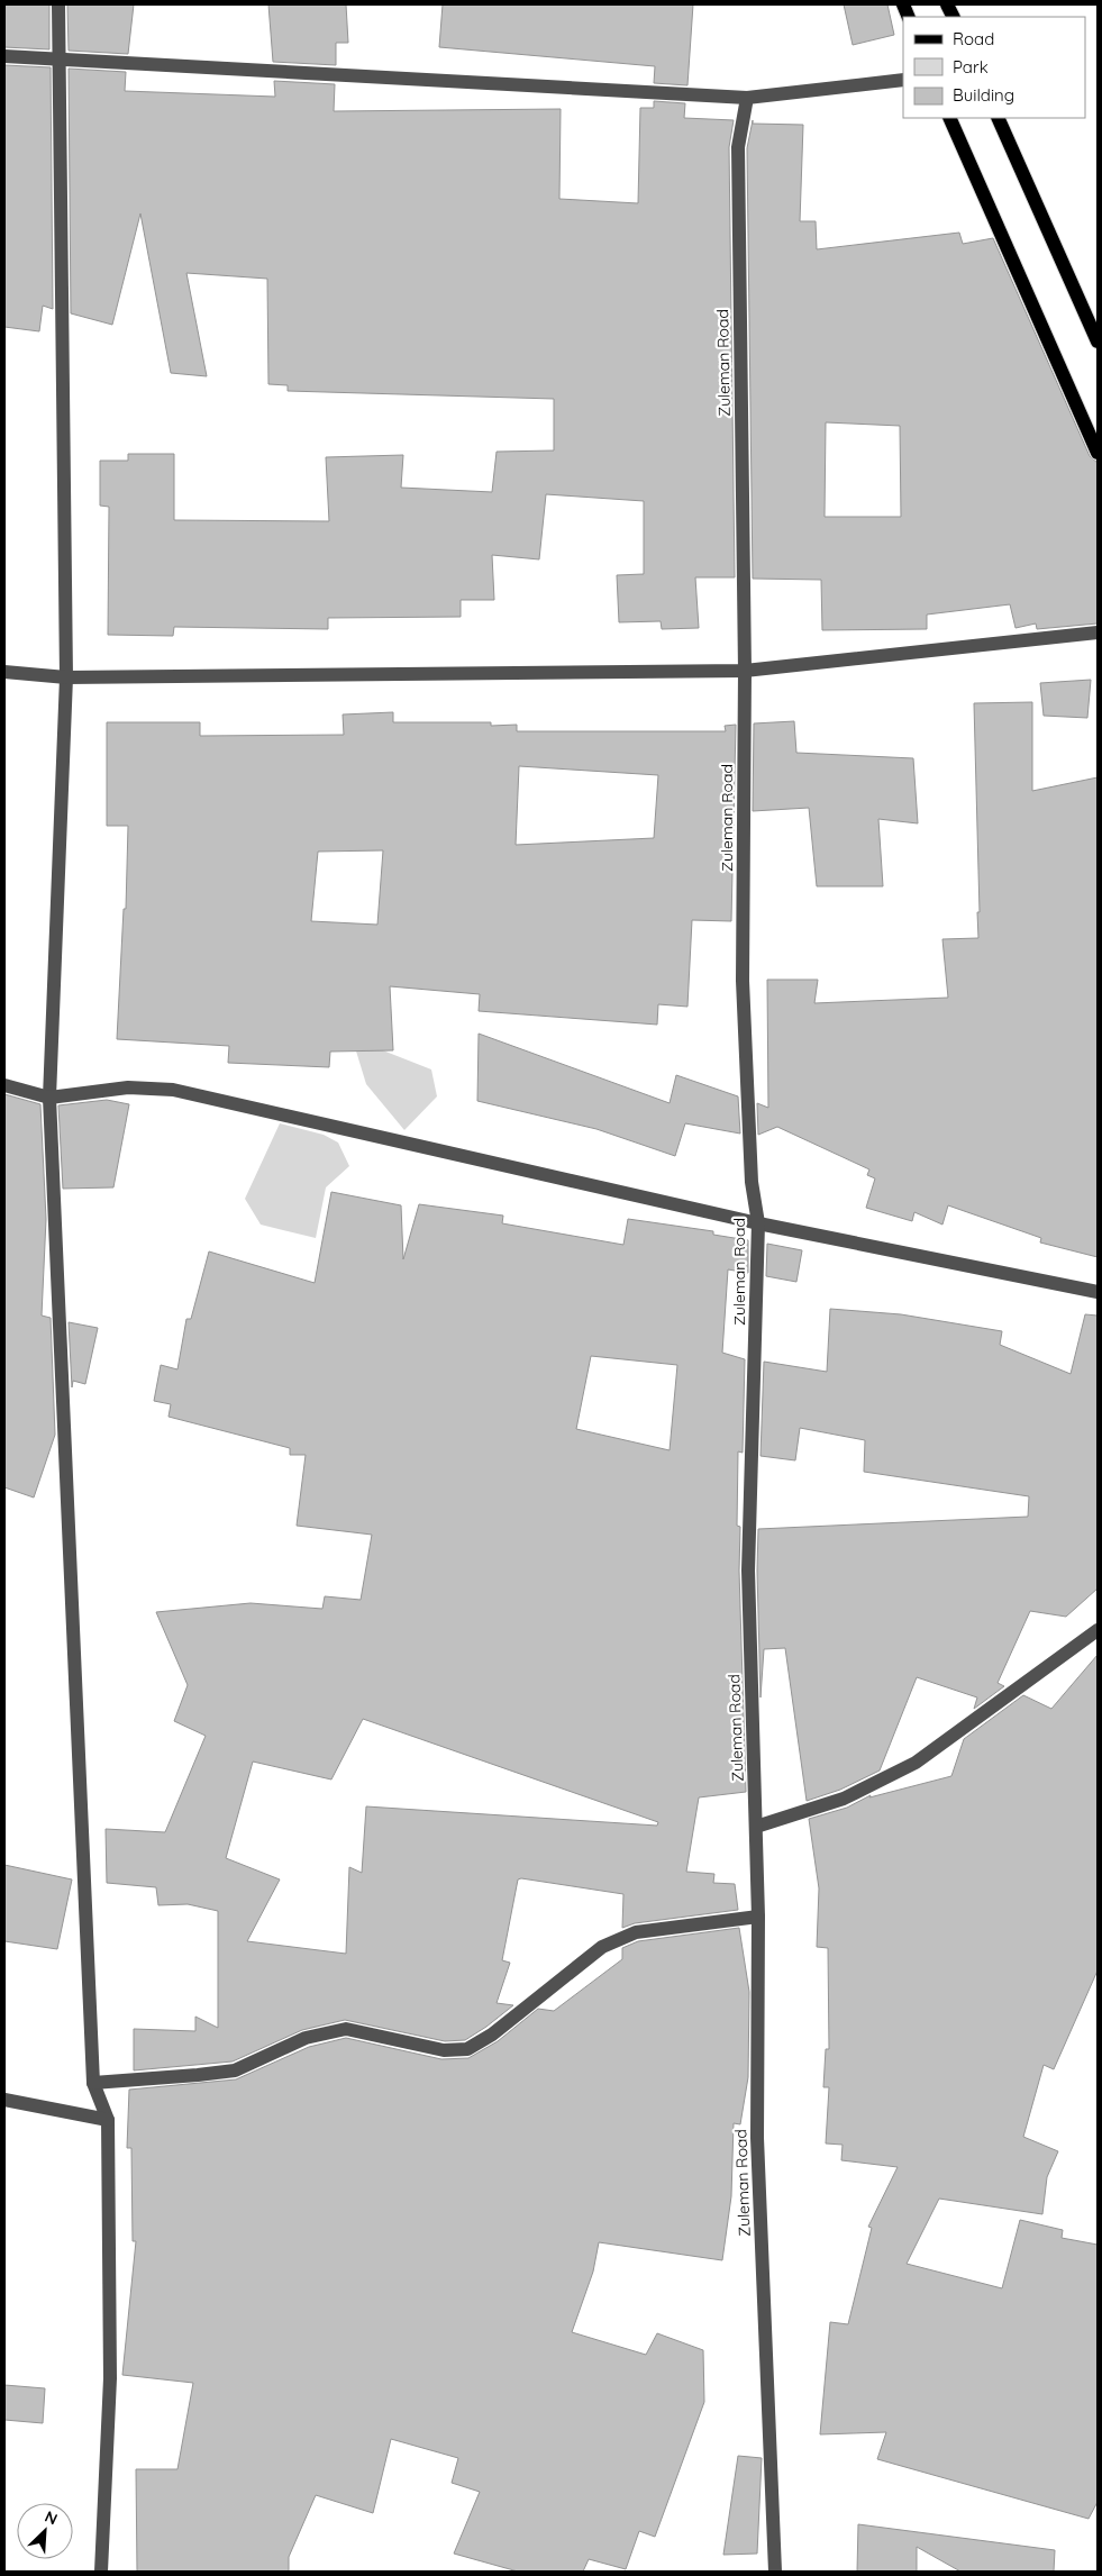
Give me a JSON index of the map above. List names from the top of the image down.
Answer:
{
  "streets": {
    "street": ["Zuleman Road"]
  },
  "legend": ["Road", "Park", "Building"],
  "north": "top right"
}
